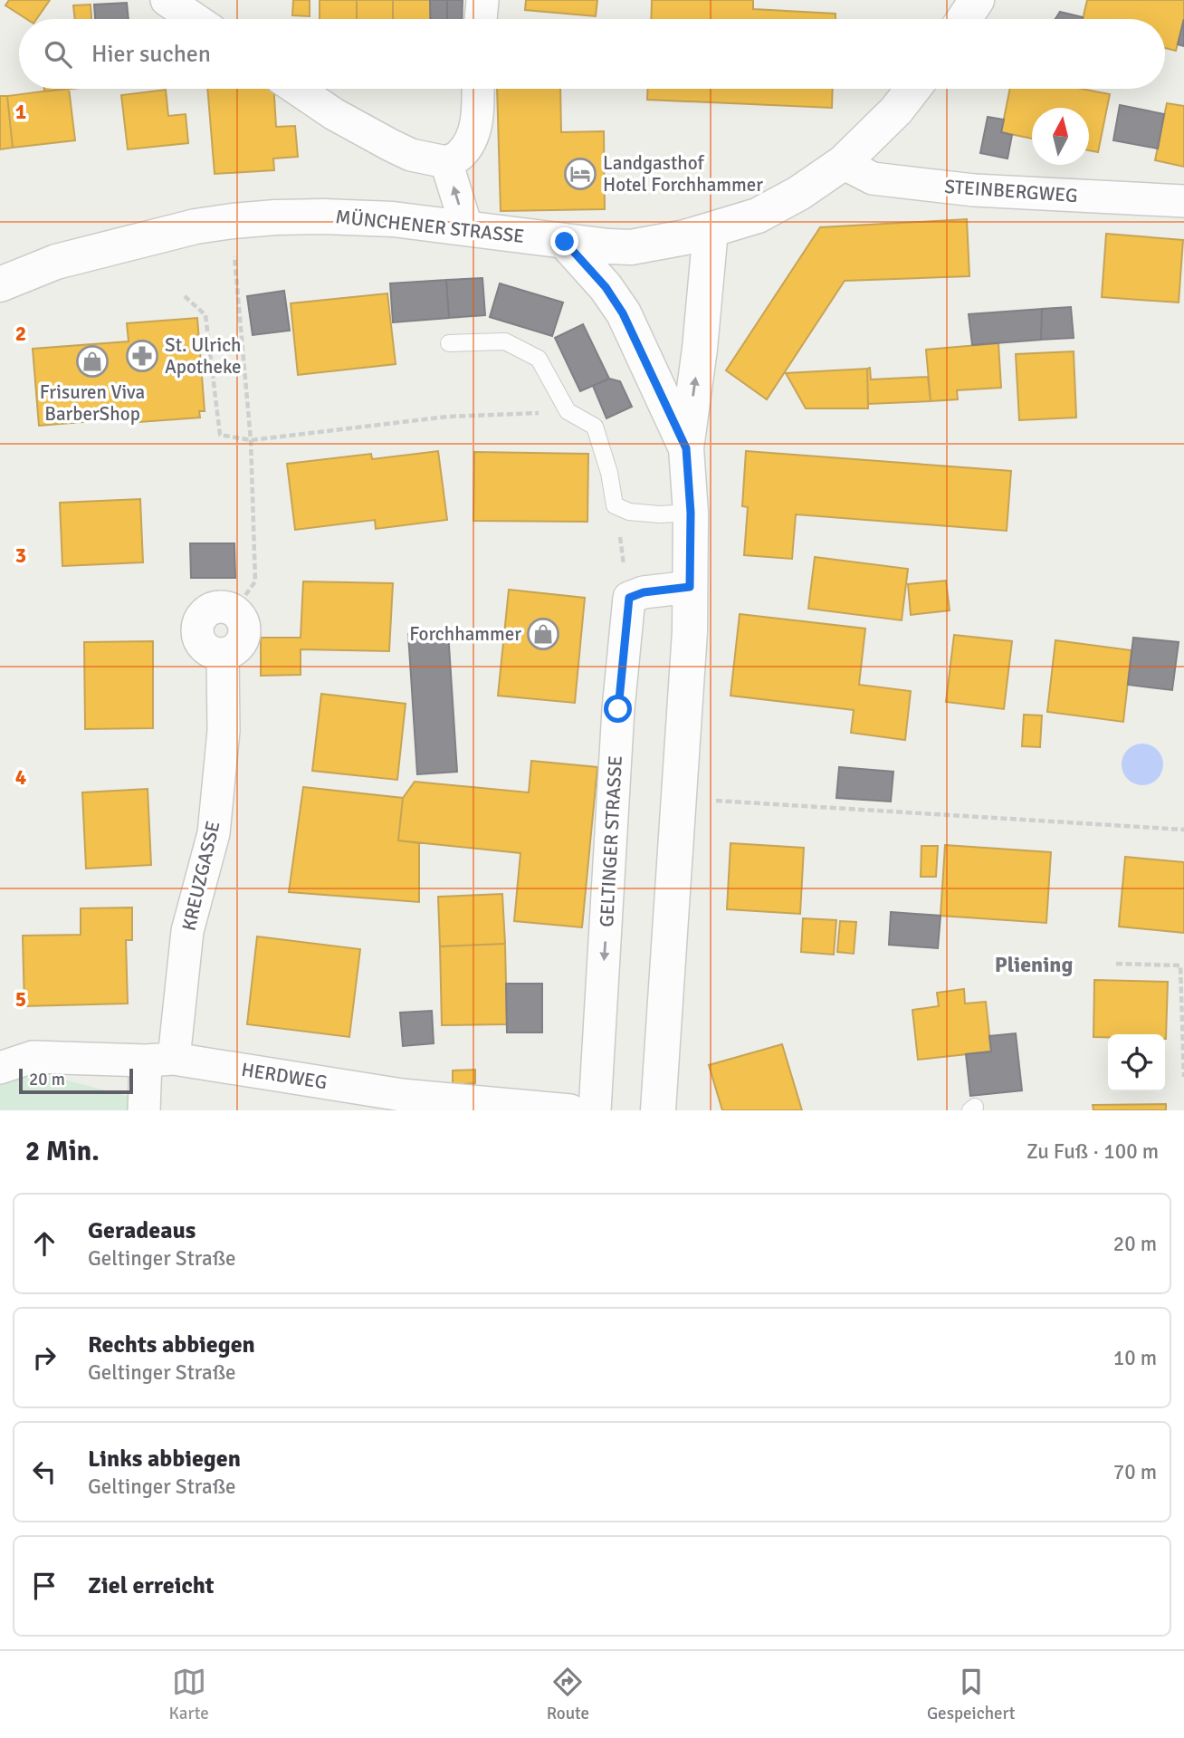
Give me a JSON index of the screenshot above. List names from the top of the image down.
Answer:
{
  "streets": {
    "main road": ["MÜNCHENER STRASSE"],
    "street": [
      "STEINBERGWEG",
      "GELTINGER STRASSE",
      "KREUZGASSE",
      "HERDWEG"
    ]
  },
  "crossings": [
    ["STEINBERGWEG", "MÜNCHENER STRASSE"],
    ["KREUZGASSE", "HERDWEG"]
  ],
  "one_way": ["GELTINGER STRASSE"],
  "districts": ["Pliening"],
  "places": {
    "hotel": ["Landgasthof Hotel Forchhammer"],
    "pharmacy": ["St. Ulrich Apotheke"],
    "shop": ["Frisuren Viva BarberShop", "Forchhammer"]
  },
  "scale_bar": "20 m",
  "north": "top",
  "page": {
    "search": "Hier suchen",
    "scale": "20 m",
    "heading": ["2 Min.", "Zu Fuß · 100 m"],
    "list": [
      ["Geradeaus", "Geltinger Straße", "20 m"],
      ["Rechts abbiegen", "Geltinger Straße", "10 m"],
      ["Links abbiegen", "Geltinger Straße", "70 m"],
      "Ziel erreicht"
    ],
    "nav": ["Karte", "Route", "Gespeichert"]
  },
  "grid": {
    "rows": [
      "1",
      "2",
      "3",
      "4",
      "5"
    ]
  }
}
